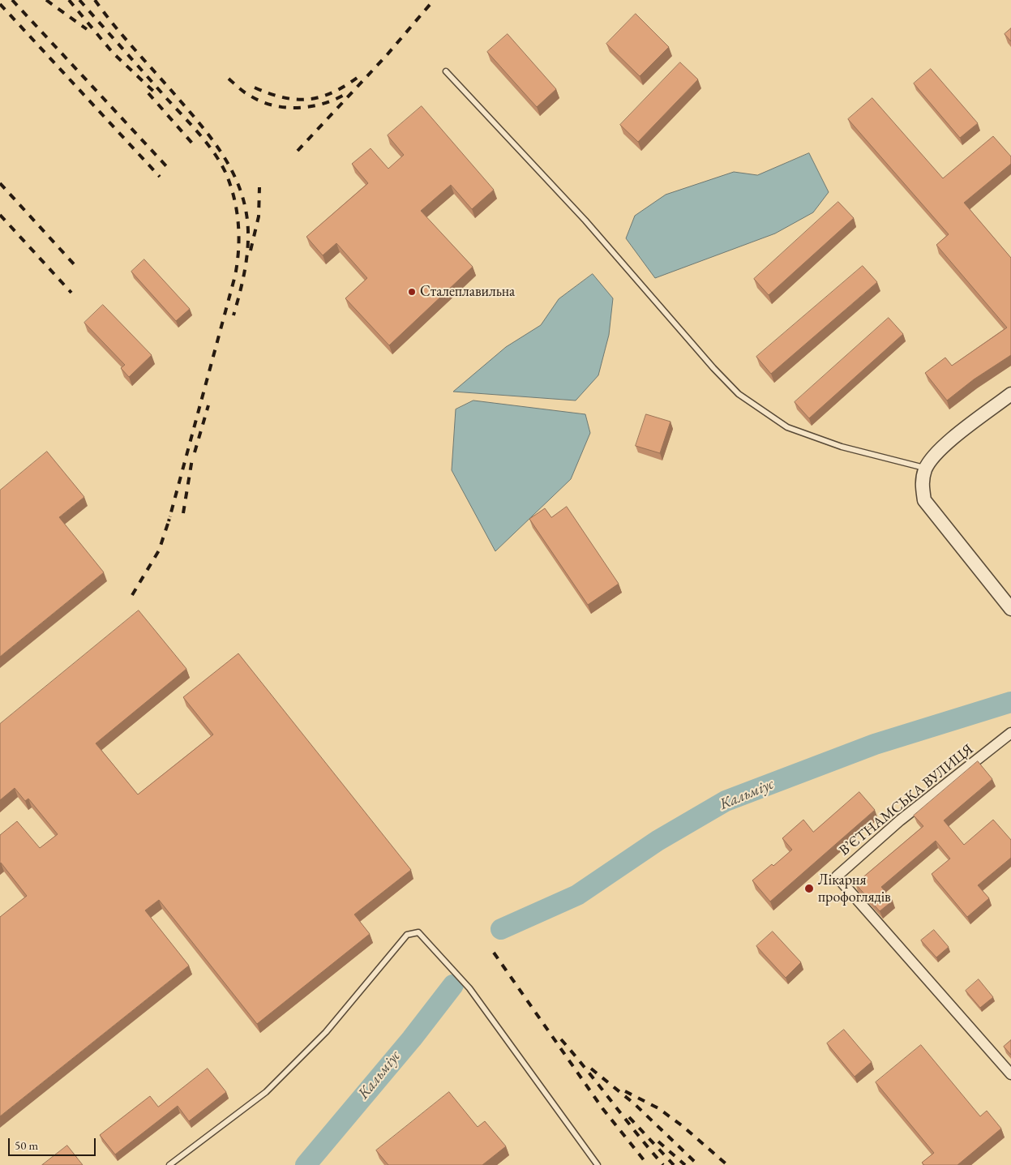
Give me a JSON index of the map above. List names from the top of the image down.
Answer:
{
  "streets": {
    "street": ["В’ЄТНАМСЬКА ВУЛИЦЯ"]
  },
  "water": ["Кальміус"],
  "places": ["Сталеплавильна", "Лікарня профоглядів"],
  "scale_bar": "50 m"
}
